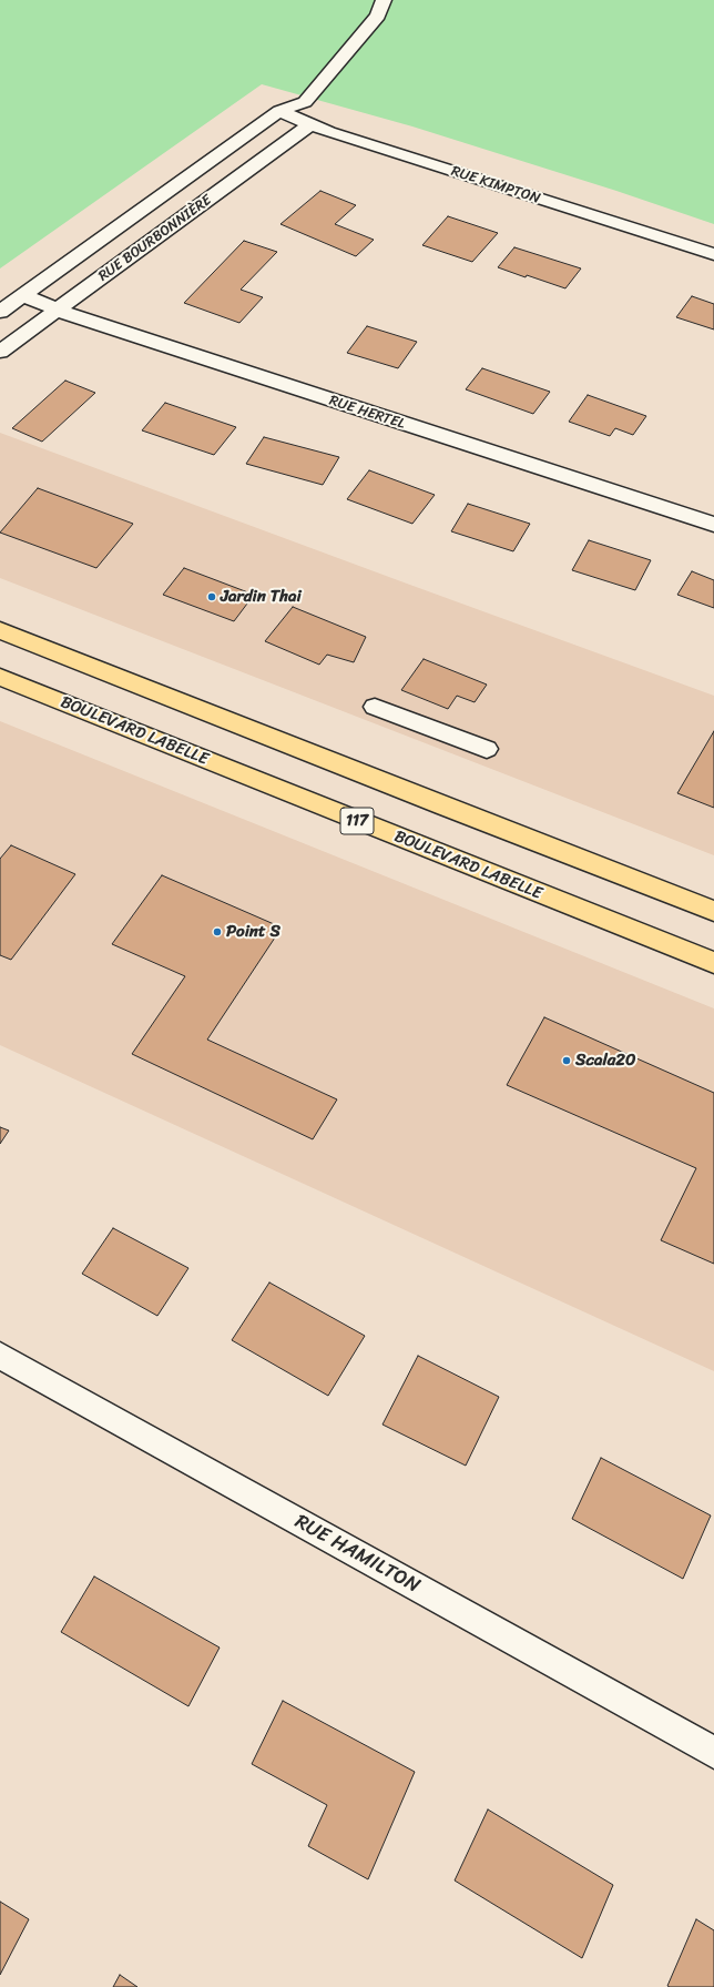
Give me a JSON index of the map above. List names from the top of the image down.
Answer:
{
  "streets": {
    "main road": ["BOULEVARD LABELLE", "117"],
    "street": [
      "RUE KIMPTON",
      "RUE BOURBONNIÈRE",
      "RUE HERTEL",
      "RUE HAMILTON"
    ]
  },
  "crossings": [
    ["RUE KIMPTON", "RUE BOURBONNIÈRE"],
    ["RUE BOURBONNIÈRE", "RUE HERTEL"]
  ],
  "places": ["Jardin Thai", "Point S", "Scala20"]
}
